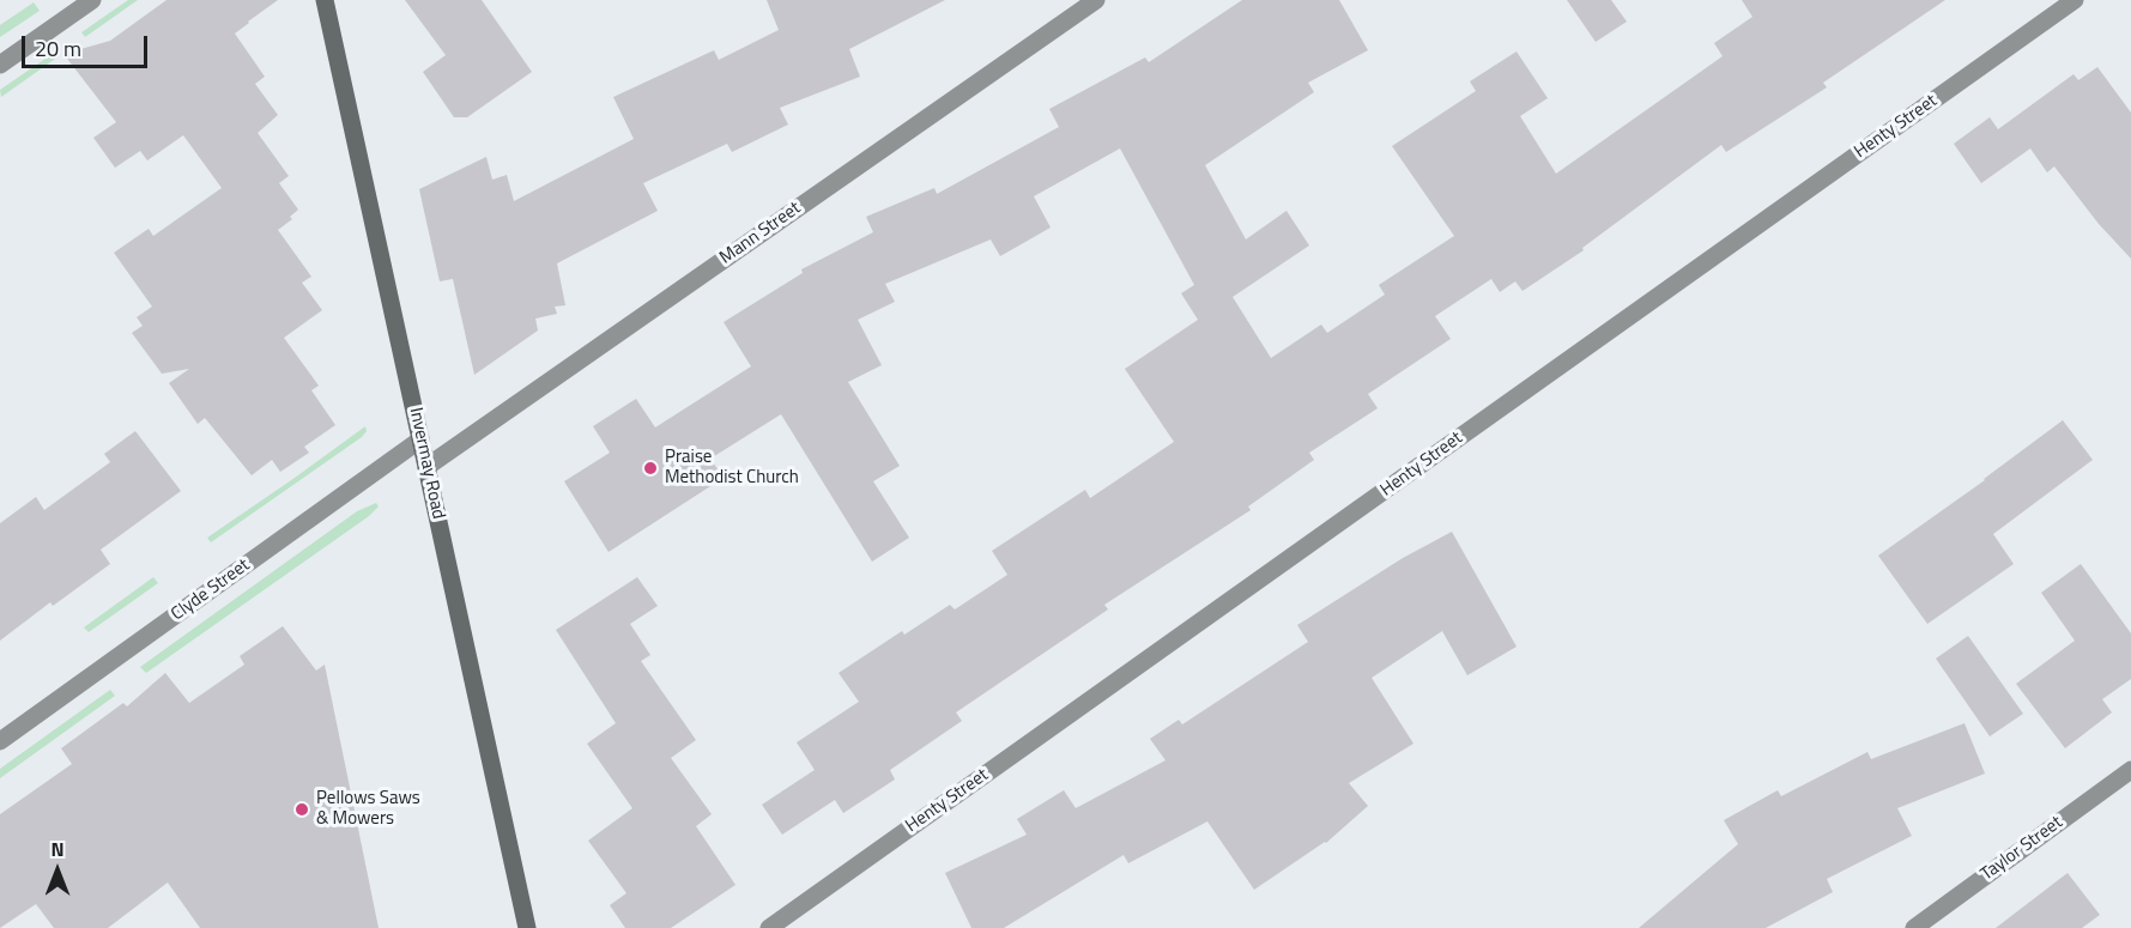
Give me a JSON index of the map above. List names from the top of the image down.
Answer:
{
  "streets": {
    "main road": ["Invermay Road"],
    "street": [
      "Henty Street",
      "Mann Street",
      "Clyde Street",
      "Taylor Street"
    ]
  },
  "crossings": [
    ["Mann Street", "Invermay Road"],
    ["Invermay Road", "Clyde Street"]
  ],
  "places": ["Praise Methodist Church", "Pellows Saws & Mowers"],
  "scale_bar": "20 m",
  "north": "top"
}
